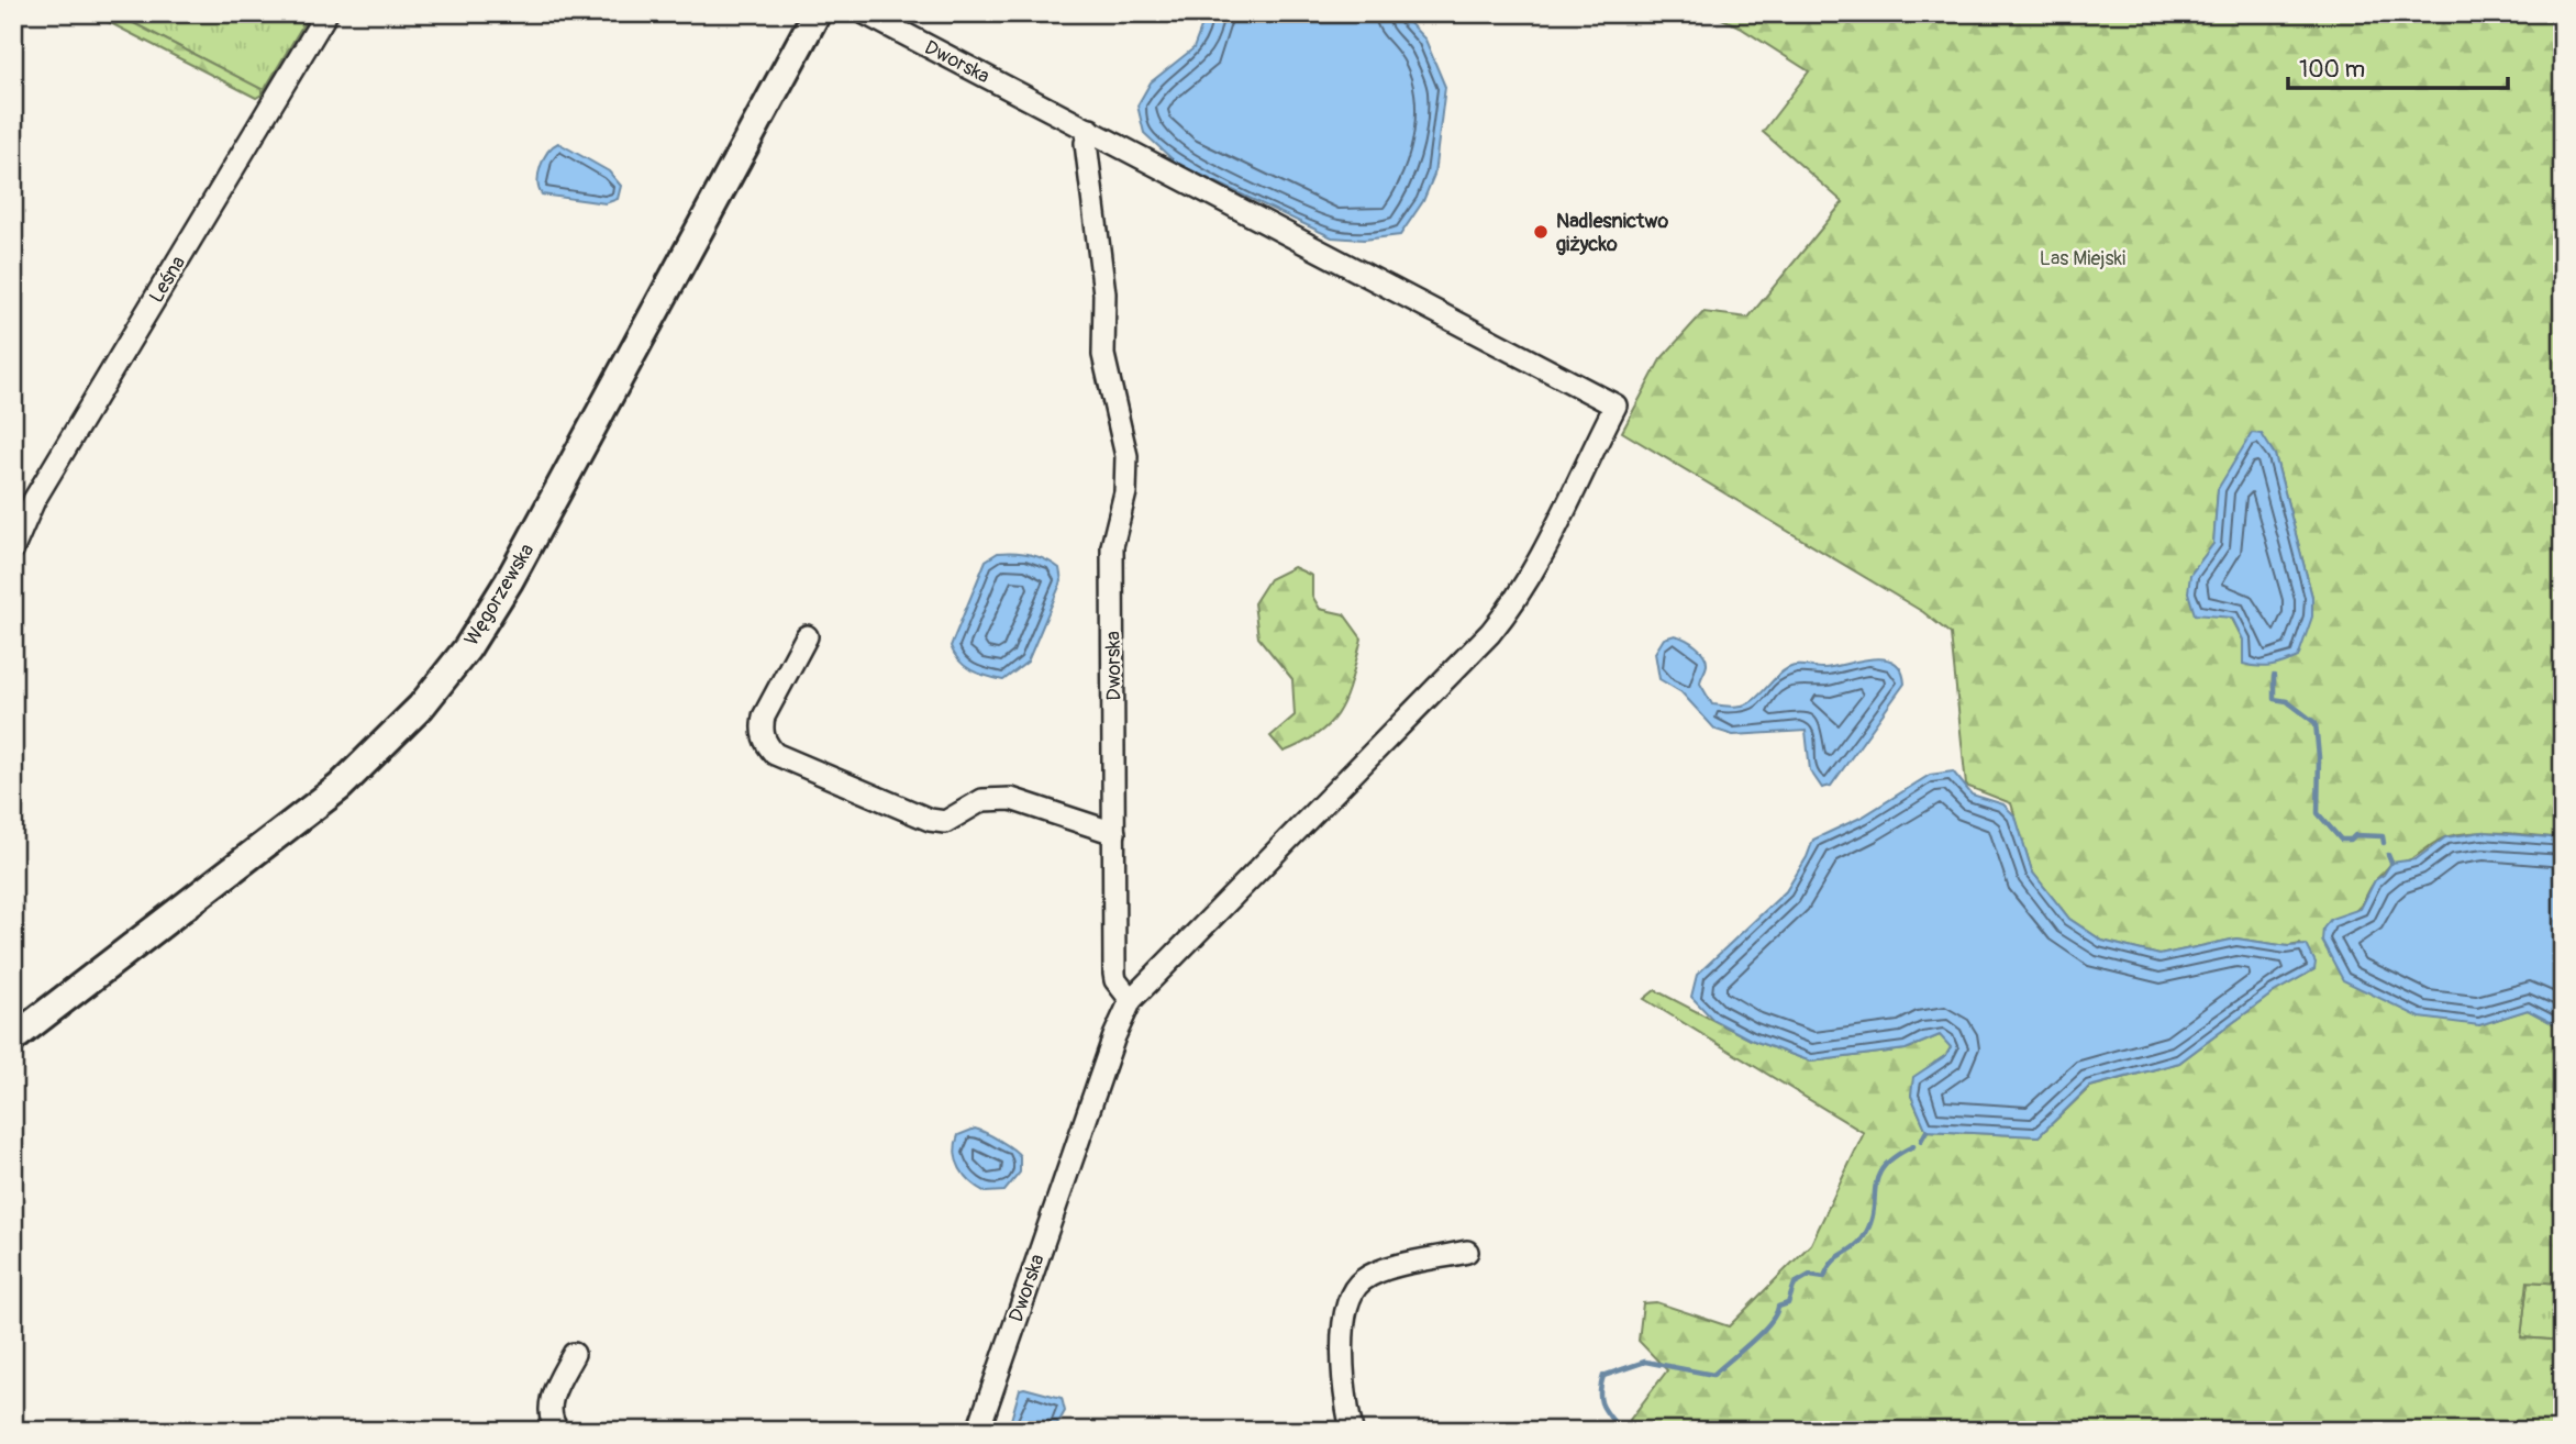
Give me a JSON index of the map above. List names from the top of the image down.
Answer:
{
  "streets": {
    "main road": ["Węgorzewska"],
    "street": ["Dworska", "Leśna"]
  },
  "parks": ["Las Miejski"],
  "places": ["Nadlesnictwo giżycko"],
  "scale_bar": "100 m"
}
